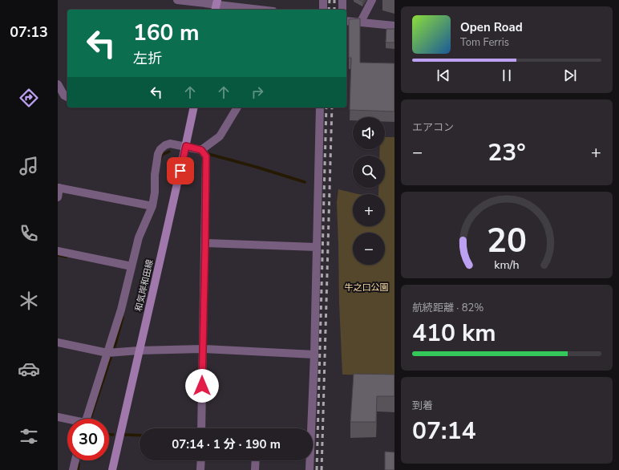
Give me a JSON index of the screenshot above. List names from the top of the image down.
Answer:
{
  "streets": {
    "main road": ["和気岸和田線"]
  },
  "parks": ["牛之口公園"],
  "page": {
    "tabs": "07:13",
    "turn": ["160 m", "左折"],
    "song": ["Open Road", "Tom Ferris"],
    "tile": [
      "エアコン",
      ["航続距離 · 82%", "410 km"],
      ["到着", "07:14"]
    ],
    "map_buttons": ["+", "−"],
    "heat": ["−", "23°", "+"],
    "limit": "30",
    "trip": "07:14 · 1 分 · 190 m",
    "gauge": ["20", "km/h"]
  }
}
